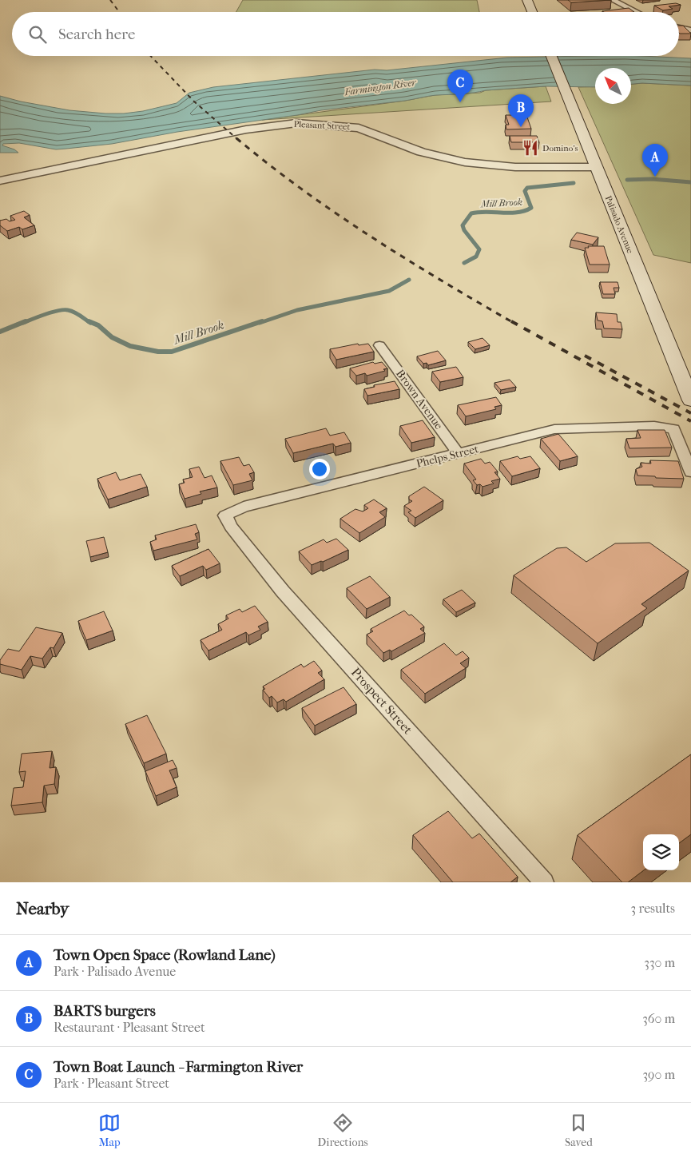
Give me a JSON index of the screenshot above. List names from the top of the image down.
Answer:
{
  "streets": {
    "main road": ["Palisado Avenue"],
    "street": [
      "Pleasant Street",
      "Brown Avenue",
      "Phelps Street",
      "Prospect Street"
    ]
  },
  "crossings": [
    ["Pleasant Street", "Palisado Avenue"],
    ["Brown Avenue", "Phelps Street"],
    ["Phelps Street", "Prospect Street"]
  ],
  "water": ["Farmington River", "Mill Brook"],
  "places": {
    "restaurant": ["Domino's"]
  },
  "north": "top left",
  "page": {
    "search": "Search here",
    "pins": ["C", "B", "A"],
    "heading": ["Nearby", "3 results"],
    "list": [
      {
        "mark": "A",
        "name": "Town Open Space (Rowland Lane)",
        "note": "Park · Palisado Avenue",
        "value": "330 m"
      },
      {
        "mark": "B",
        "name": "BARTS burgers",
        "note": "Restaurant · Pleasant Street",
        "value": "360 m"
      },
      {
        "mark": "C",
        "name": "Town Boat Launch - Farmington River",
        "note": "Park · Pleasant Street",
        "value": "390 m"
      }
    ],
    "nav": ["Map", "Directions", "Saved"]
  }
}
